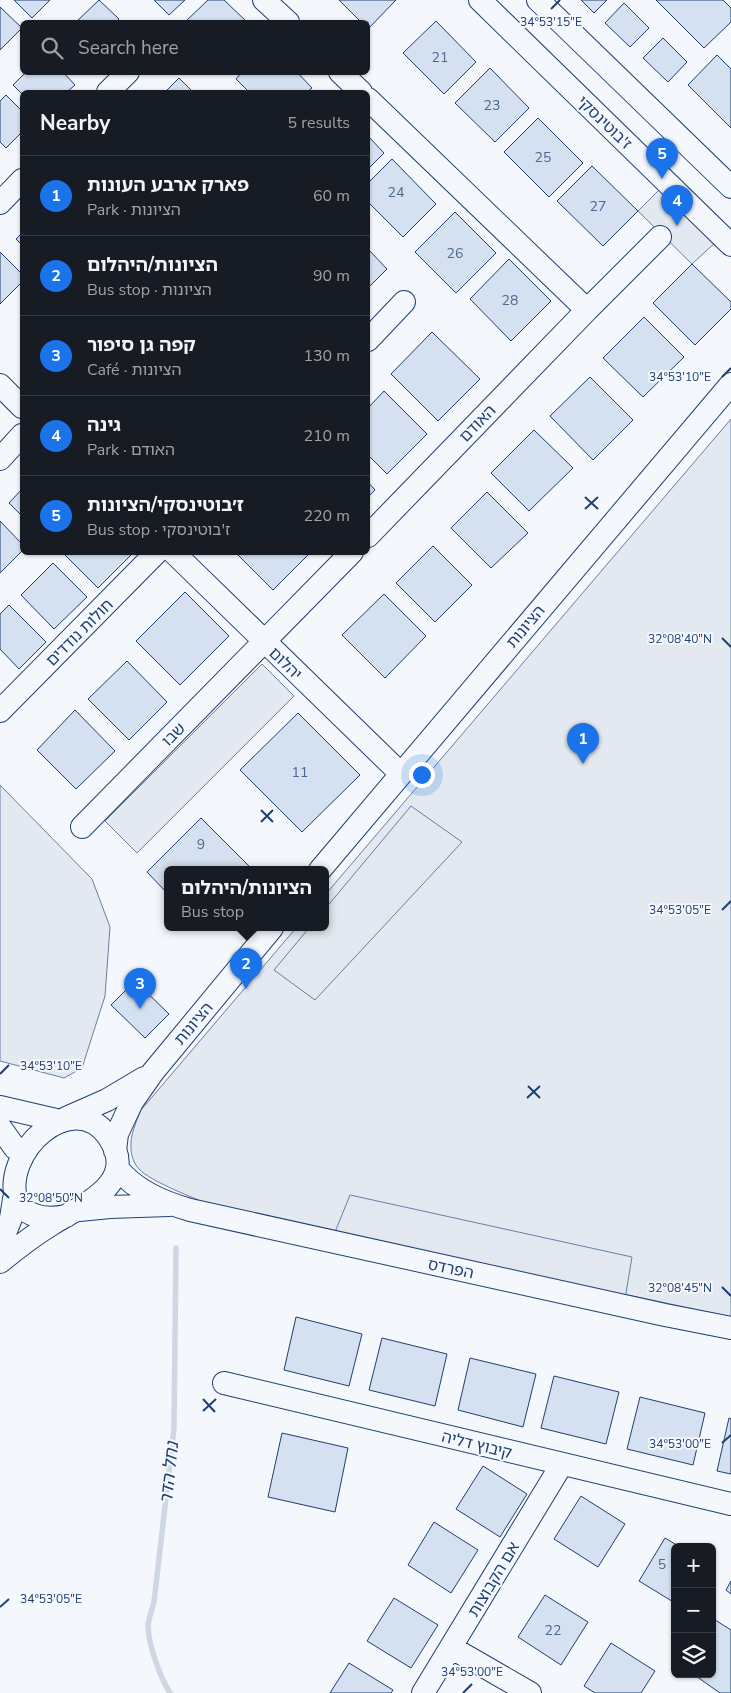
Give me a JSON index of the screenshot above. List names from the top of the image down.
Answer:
{
  "streets": {
    "street": [
      "ז'בוטינסקי",
      "האודם",
      "הציונות",
      "חולות נודדים",
      "יהלום",
      "שבו",
      "הפרדס",
      "קיבוץ דליה",
      "אם הקבוצות"
    ]
  },
  "crossings": [
    ["הציונות", "יהלום"],
    ["הציונות", "הפרדס"],
    ["יהלום", "שבו"],
    ["קיבוץ דליה", "אם הקבוצות"]
  ],
  "water": ["נחל הדר"],
  "house_numbers": [
    "21",
    "23",
    "25",
    "24",
    "27",
    "26",
    "28",
    "11",
    "9",
    "5",
    "22"
  ],
  "page": {
    "search": "Search here",
    "heading": ["Nearby", "5 results"],
    "pins": [
      "5",
      "4",
      "1",
      "2",
      "3"
    ],
    "list": [
      {
        "mark": "1",
        "name": "פארק ארבע העונות",
        "note": "Park · הציונות",
        "value": "60 m"
      },
      {
        "mark": "2",
        "name": "הציונות/היהלום",
        "note": "Bus stop · הציונות",
        "value": "90 m"
      },
      {
        "mark": "3",
        "name": "קפה גן סיפור",
        "note": "Café · הציונות",
        "value": "130 m"
      },
      {
        "mark": "4",
        "name": "גינה",
        "note": "Park · האודם",
        "value": "210 m"
      },
      {
        "mark": "5",
        "name": "ז׳בוטינסקי/הציונות",
        "note": "Bus stop · ז'בוטינסקי",
        "value": "220 m"
      }
    ],
    "popup": ["הציונות/היהלום", "Bus stop"],
    "map_buttons": ["+", "−"]
  },
  "coordinates": [
    "34°53'15\"E",
    "34°53'10\"E",
    "32°08'40\"N",
    "34°53'05\"E",
    "32°08'50\"N",
    "32°08'45\"N",
    "34°53'00\"E"
  ]
}
